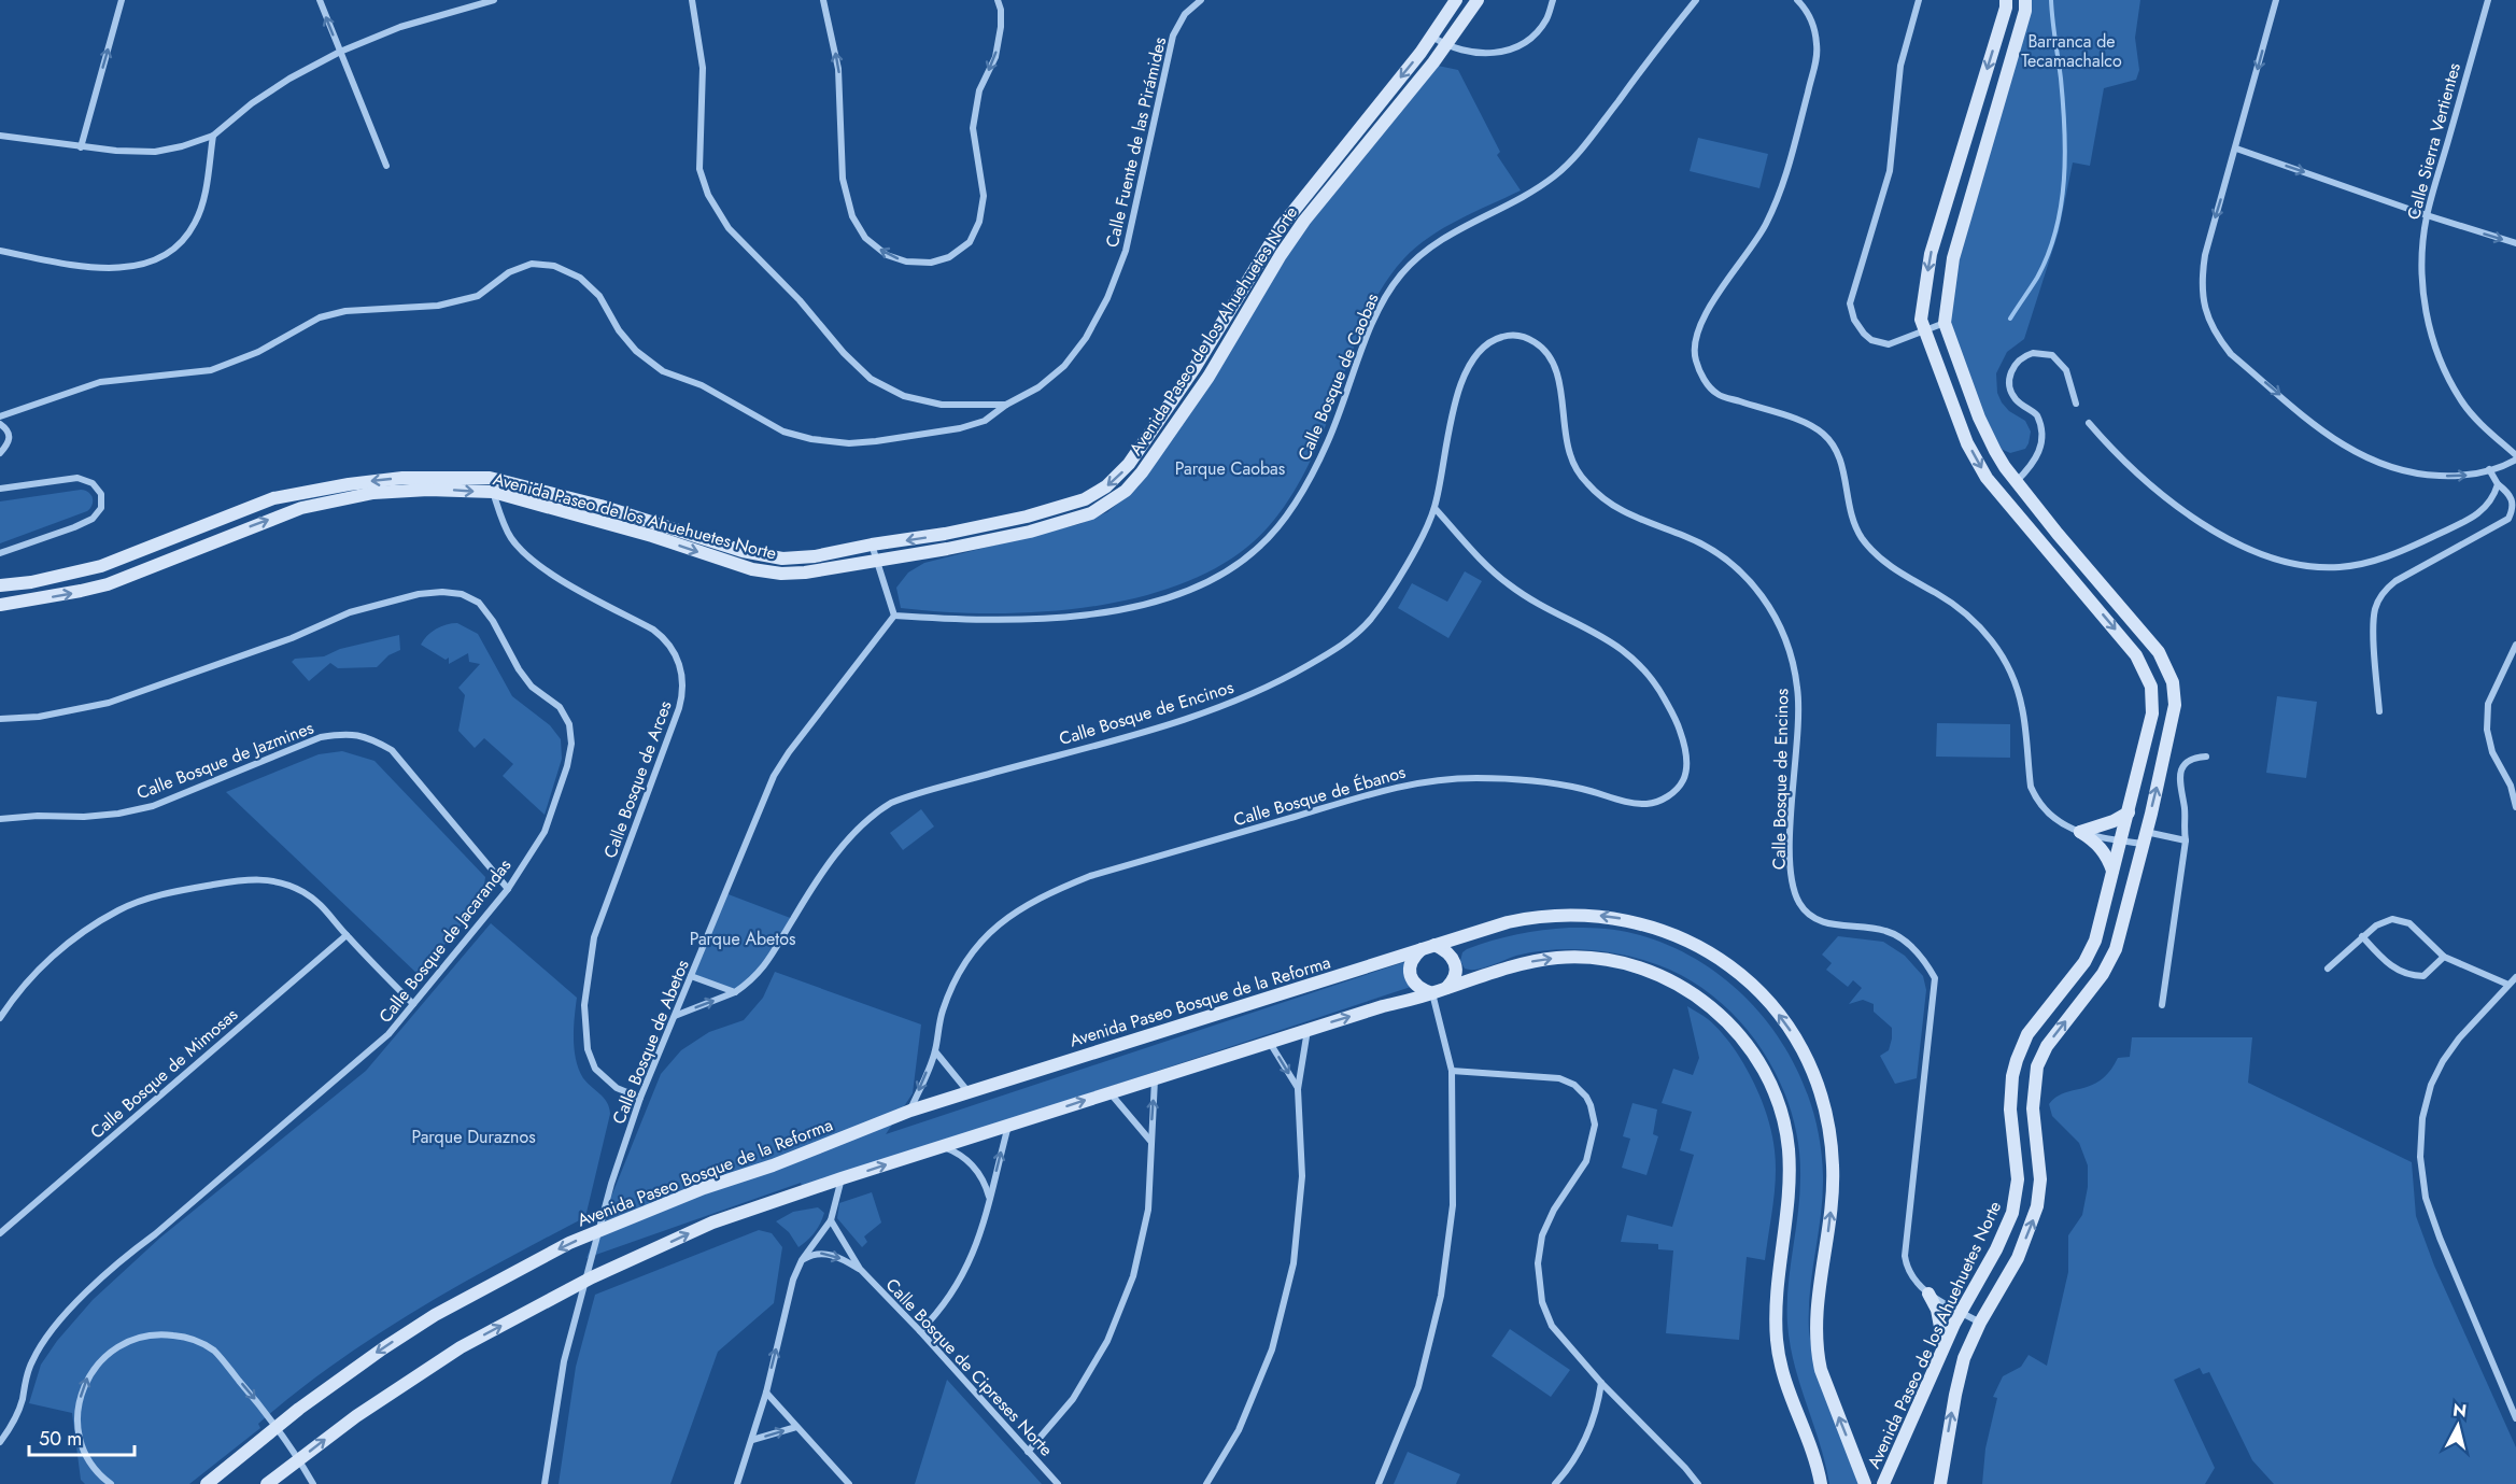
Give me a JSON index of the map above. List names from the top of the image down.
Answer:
{
  "streets": {
    "street": [
      "Calle Sierra Vertientes",
      "Calle Fuente de las Pirámides",
      "Avenida Paseo de los Ahuehuetes Norte",
      "Calle Bosque de Caobas",
      "Calle Bosque de Encinos",
      "Calle Bosque de Jazmines",
      "Calle Bosque de Arces",
      "Calle Bosque de Ébanos",
      "Calle Bosque de Jacarandas",
      "Avenida Paseo Bosque de la Reforma",
      "Calle Bosque de Abetos",
      "Calle Bosque de Mimosas",
      "Calle Bosque de Cipreses Norte"
    ]
  },
  "crossings": [
    ["Avenida Paseo de los Ahuehuetes Norte", "Calle Bosque de Encinos"],
    ["Avenida Paseo de los Ahuehuetes Norte", "Calle Bosque de Arces"],
    ["Calle Bosque de Caobas", "Calle Bosque de Abetos"],
    ["Calle Bosque de Encinos", "Calle Bosque de Ébanos"],
    ["Calle Bosque de Encinos", "Calle Bosque de Abetos"],
    ["Calle Bosque de Jazmines", "Calle Bosque de Jacarandas"],
    ["Calle Bosque de Arces", "Calle Bosque de Abetos"],
    ["Calle Bosque de Ébanos", "Avenida Paseo Bosque de la Reforma"]
  ],
  "parks": [
    "Barranca de Tecamachalco",
    "Parque Caobas",
    "Parque Abetos",
    "Parque Duraznos"
  ],
  "scale_bar": "50 m",
  "north": "top"
}
